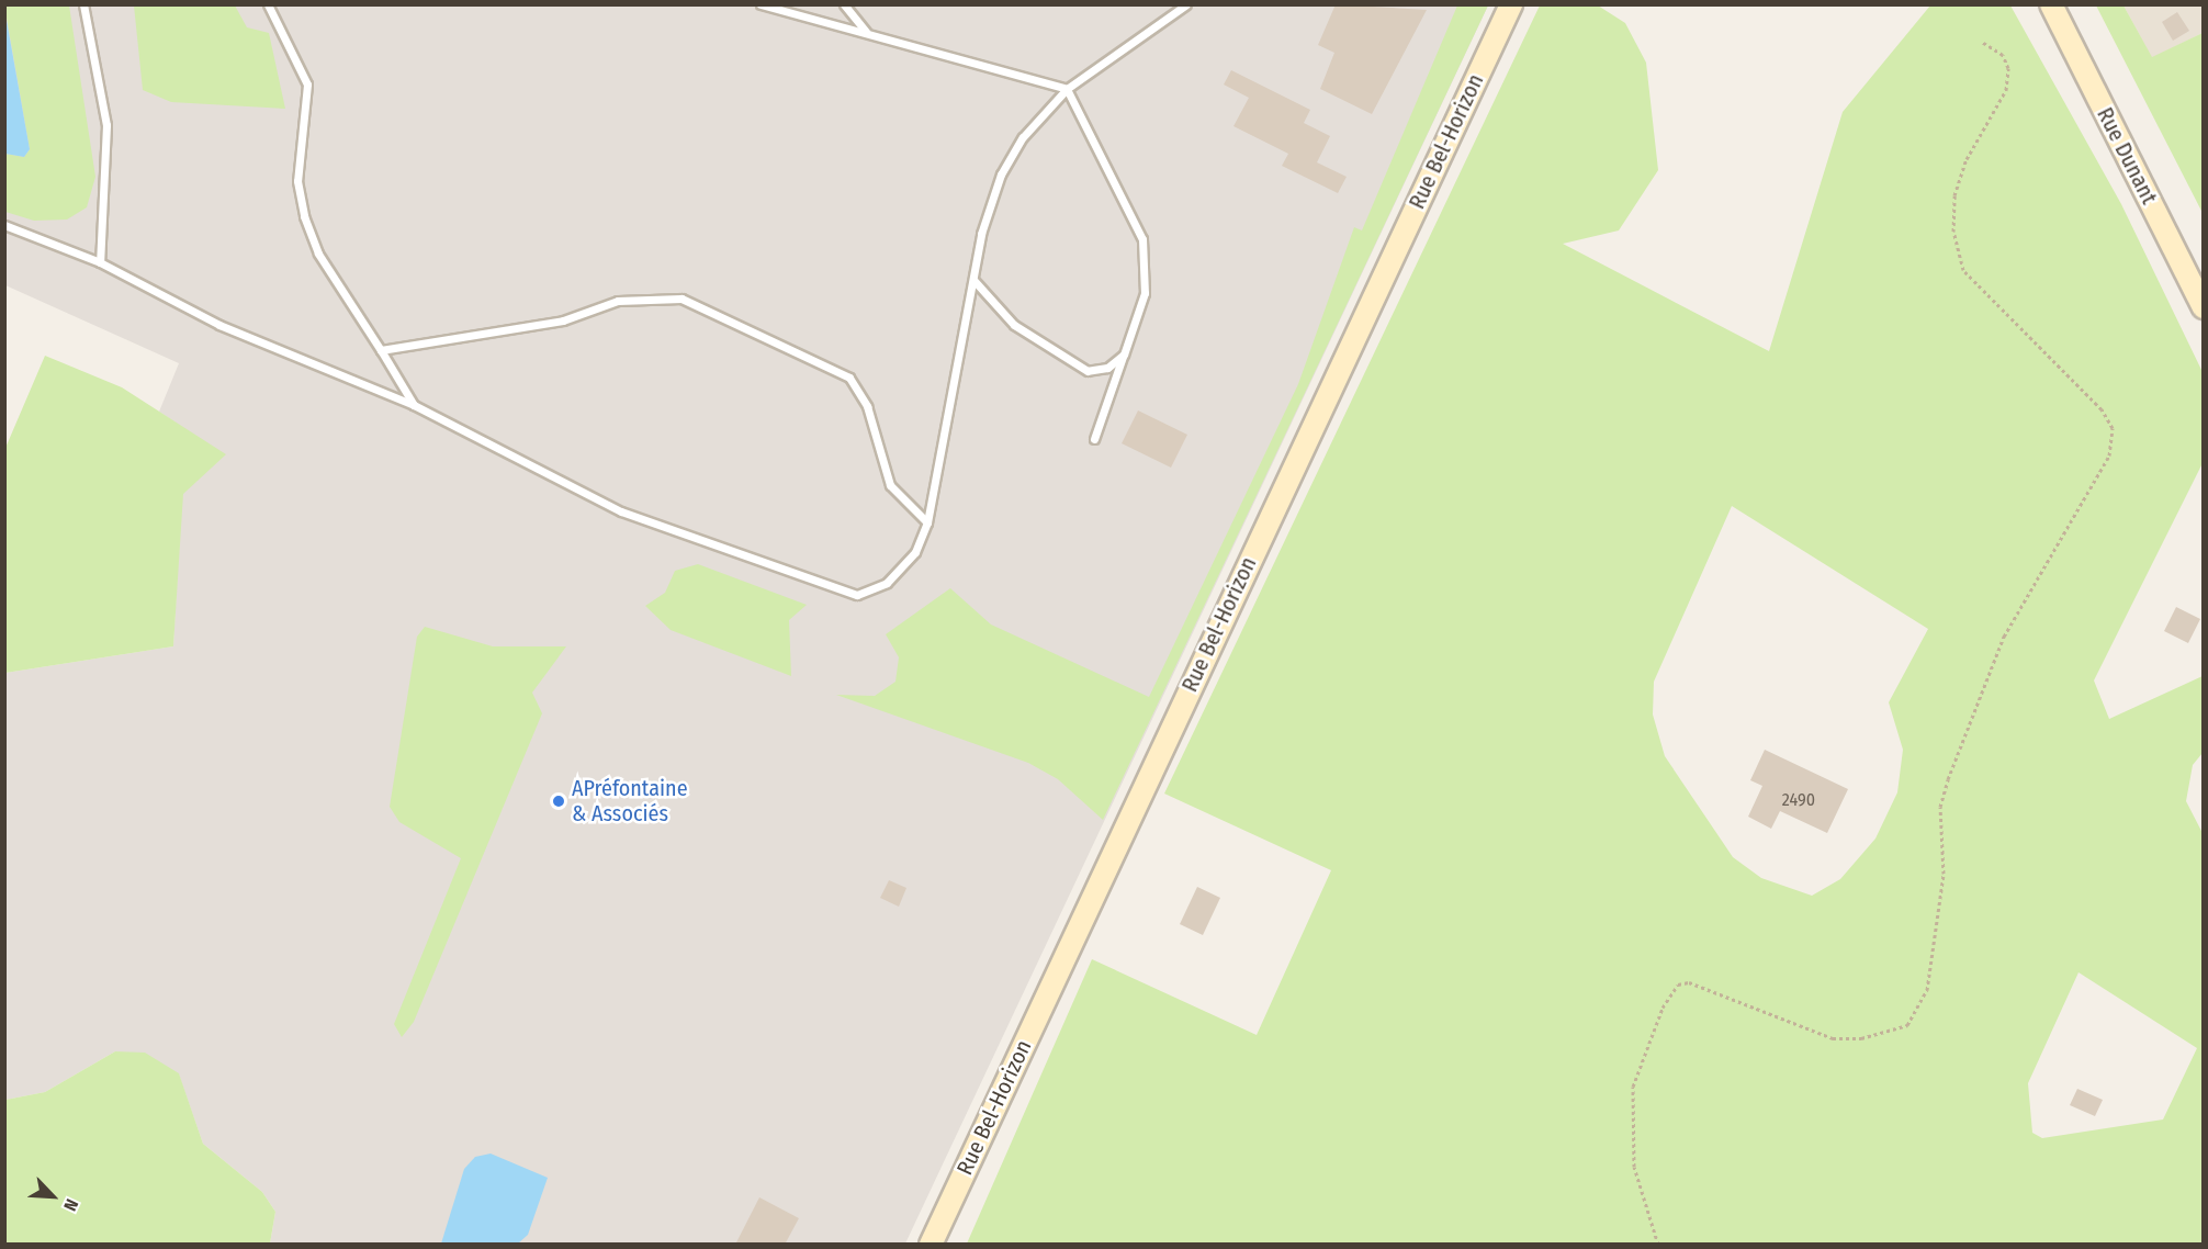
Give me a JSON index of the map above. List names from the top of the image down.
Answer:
{
  "streets": {
    "street": ["Rue Bel-Horizon", "Rue Dunant"]
  },
  "places": ["APréfontaine & Associés"],
  "house_numbers": ["2490"],
  "north": "bottom right"
}
